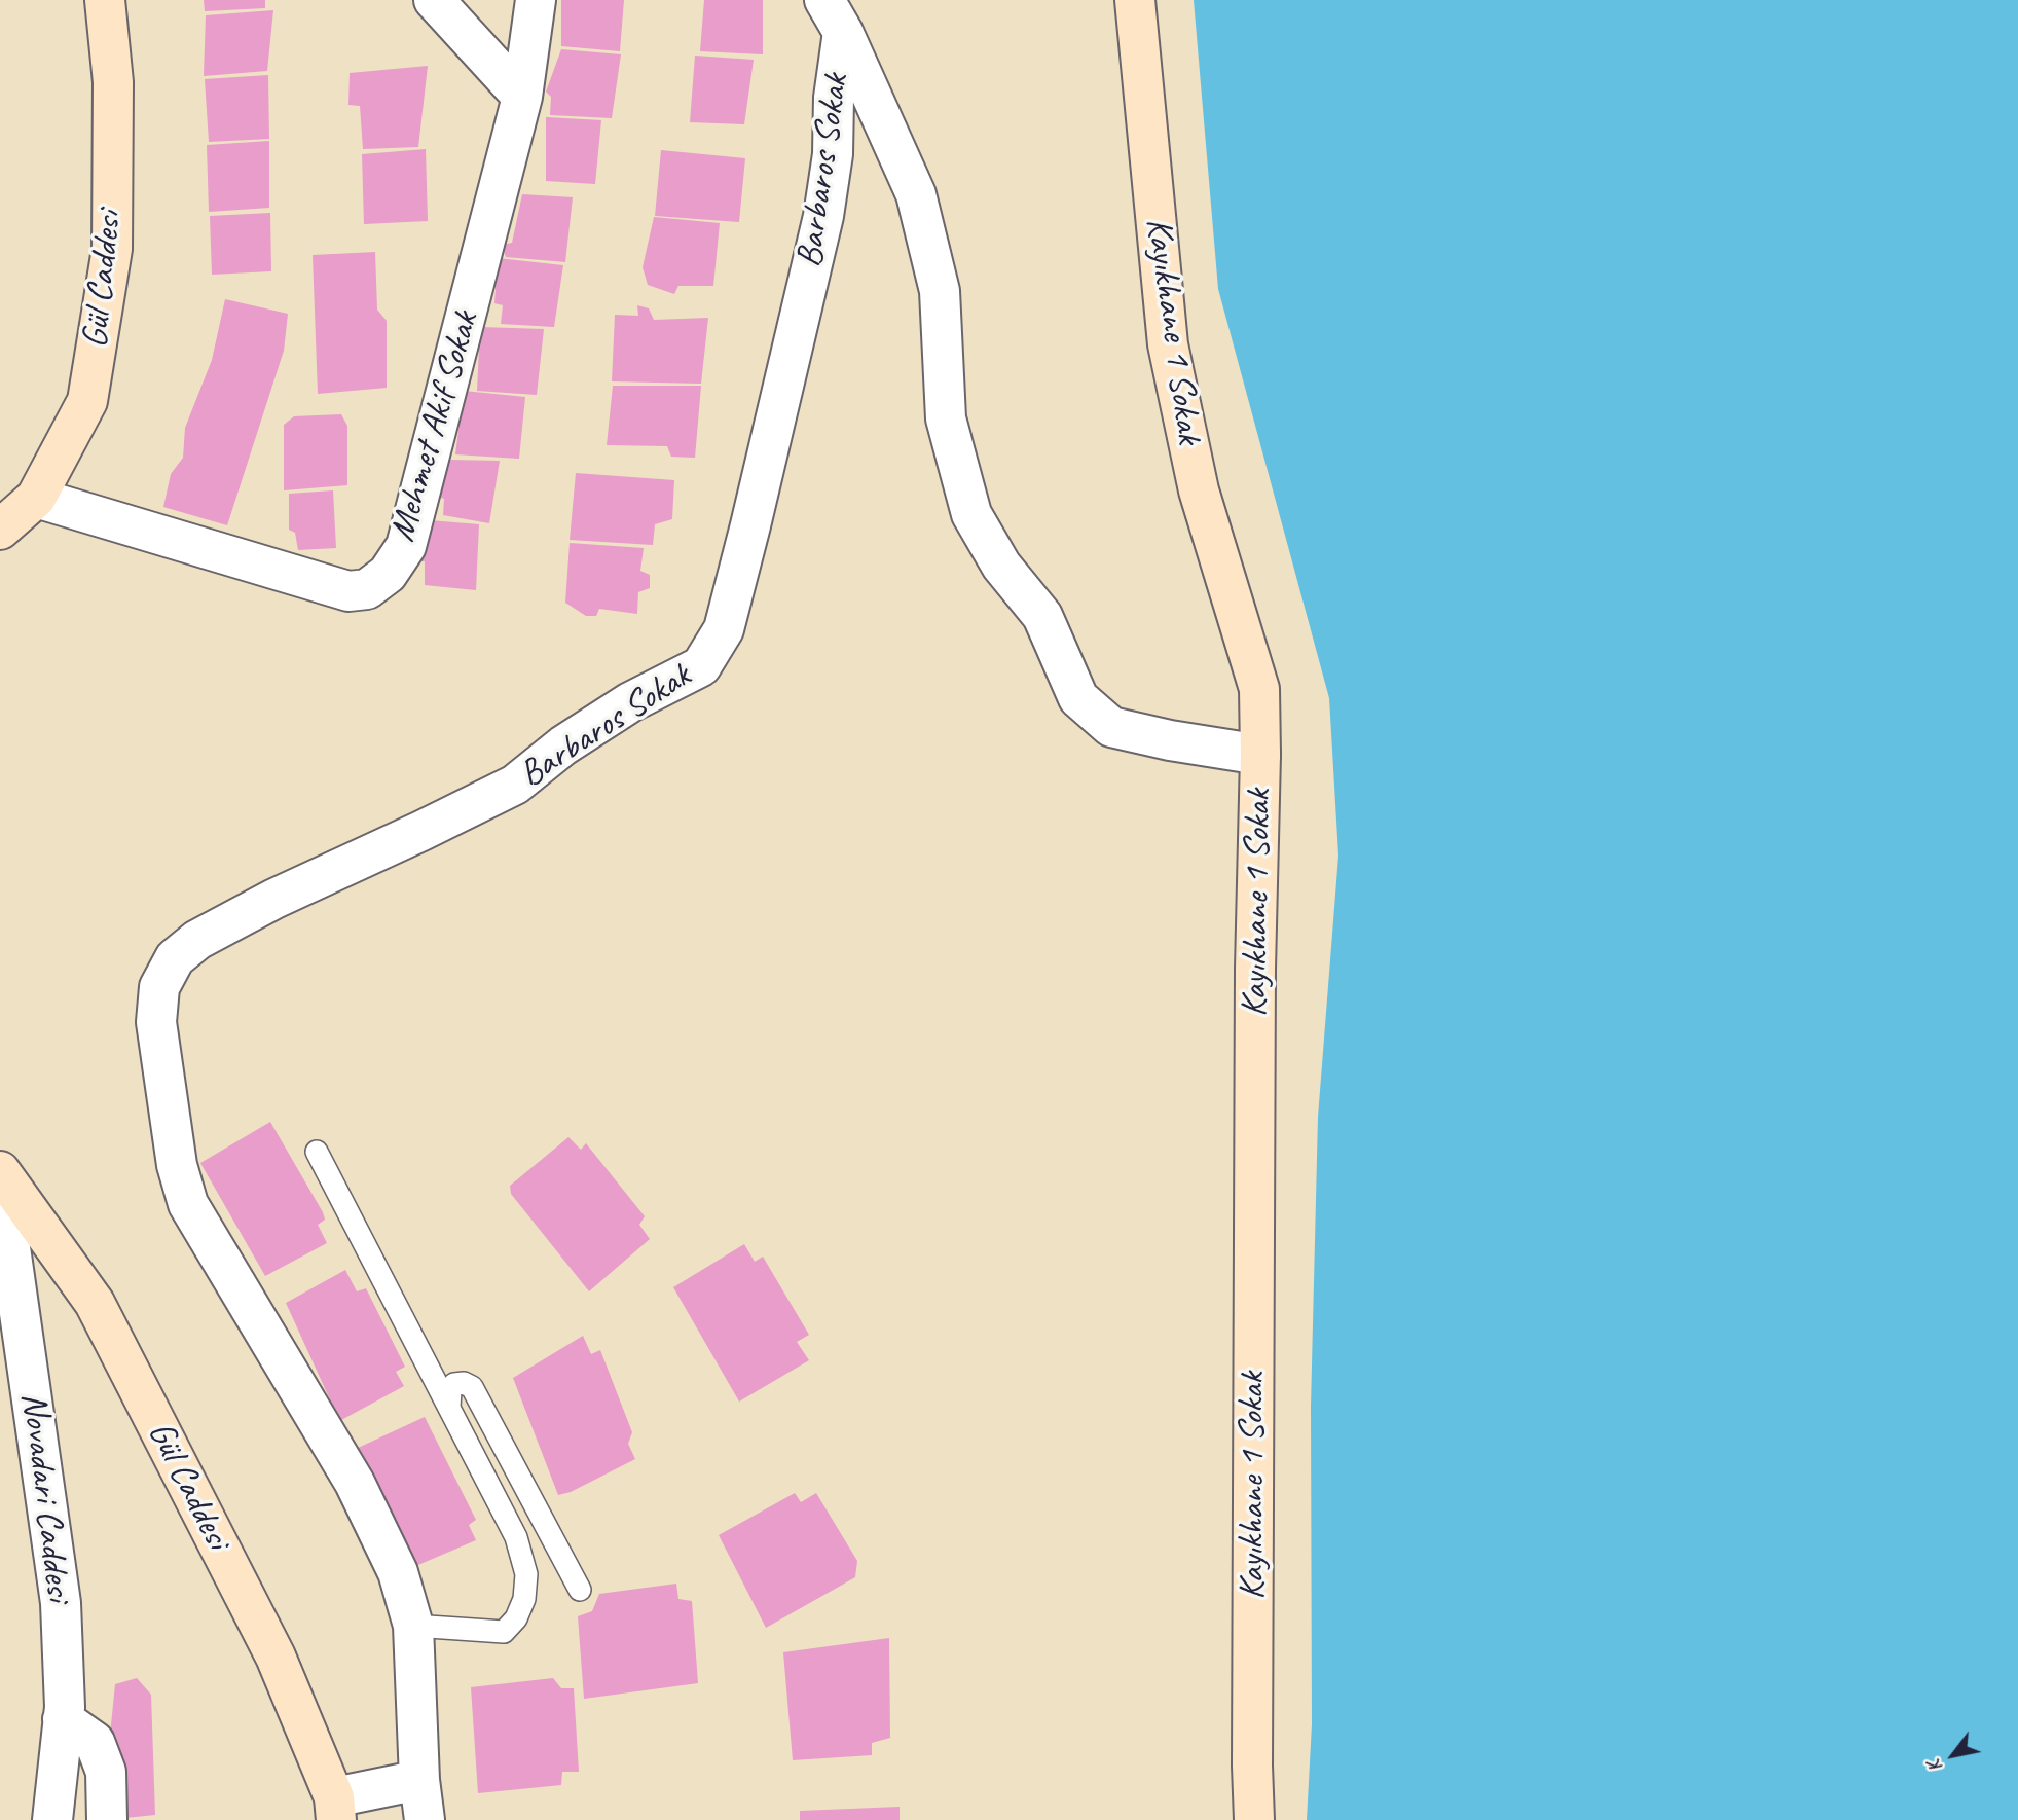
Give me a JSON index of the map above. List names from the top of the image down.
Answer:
{
  "streets": {
    "street": [
      "Barbaros Sokak",
      "Gül Caddesi",
      "Kayıkhane 1 Sokak",
      "Mehmet Akif Sokak",
      "Novadari Caddesi"
    ]
  },
  "crossings": [
    ["Gül Caddesi", "Mehmet Akif Sokak"],
    ["Gül Caddesi", "Novadari Caddesi"]
  ],
  "north": "bottom left"
}
